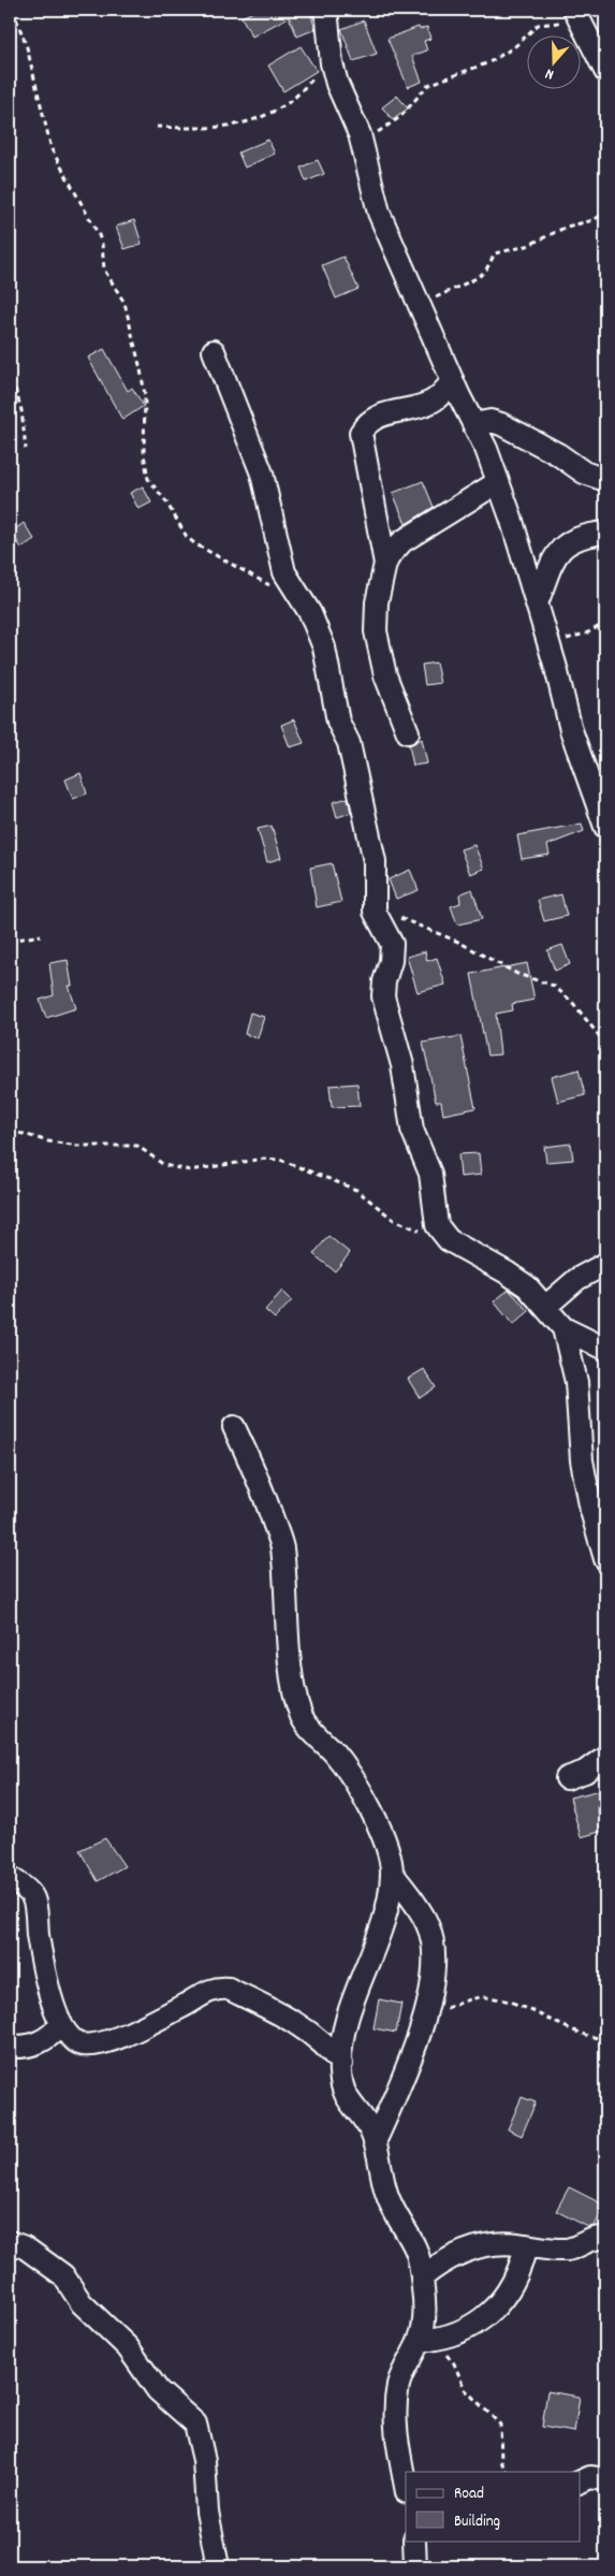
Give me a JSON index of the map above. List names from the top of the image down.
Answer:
{
  "legend": ["Road", "Building"],
  "north": "bottom"
}
